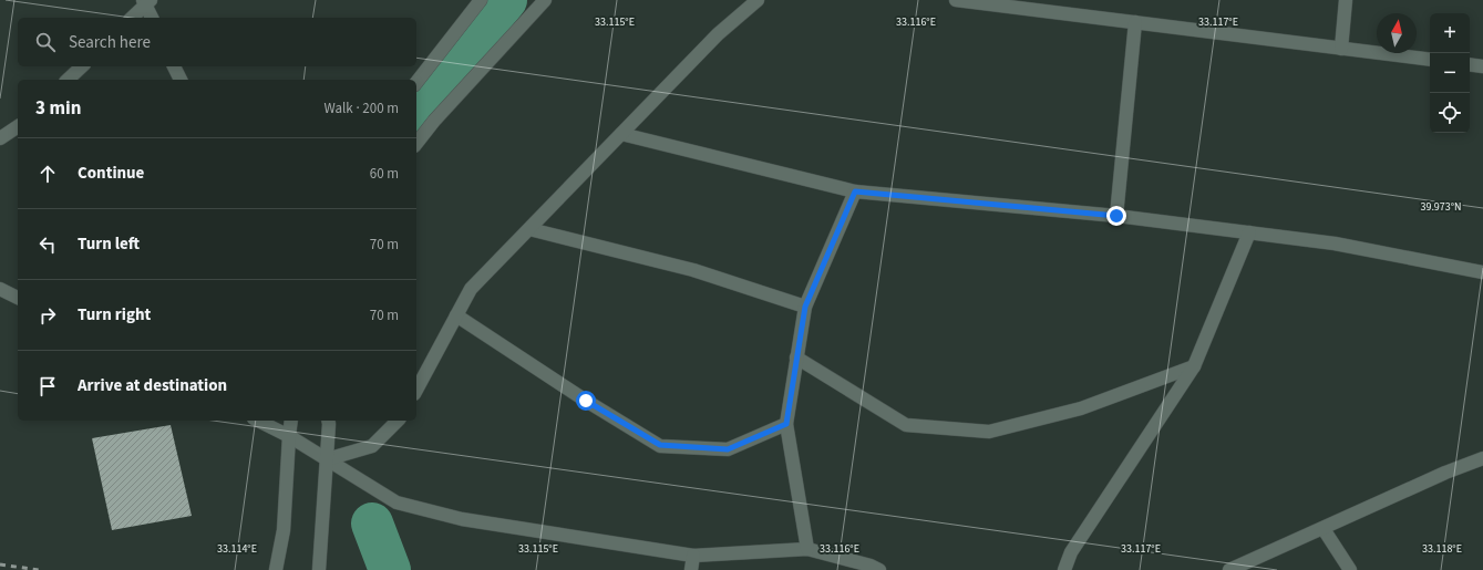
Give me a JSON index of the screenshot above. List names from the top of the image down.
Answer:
{
  "north": "top",
  "page": {
    "map_buttons": ["+", "−"],
    "search": "Search here",
    "heading": ["3 min", "Walk · 200 m"],
    "list": [
      ["Continue", "60 m"],
      ["Turn left", "70 m"],
      ["Turn right", "70 m"],
      "Arrive at destination"
    ]
  },
  "coordinates": [
    "33.115°E",
    "33.116°E",
    "33.117°E",
    "39.973°N",
    "33.114°E",
    "33.118°E"
  ]
}
